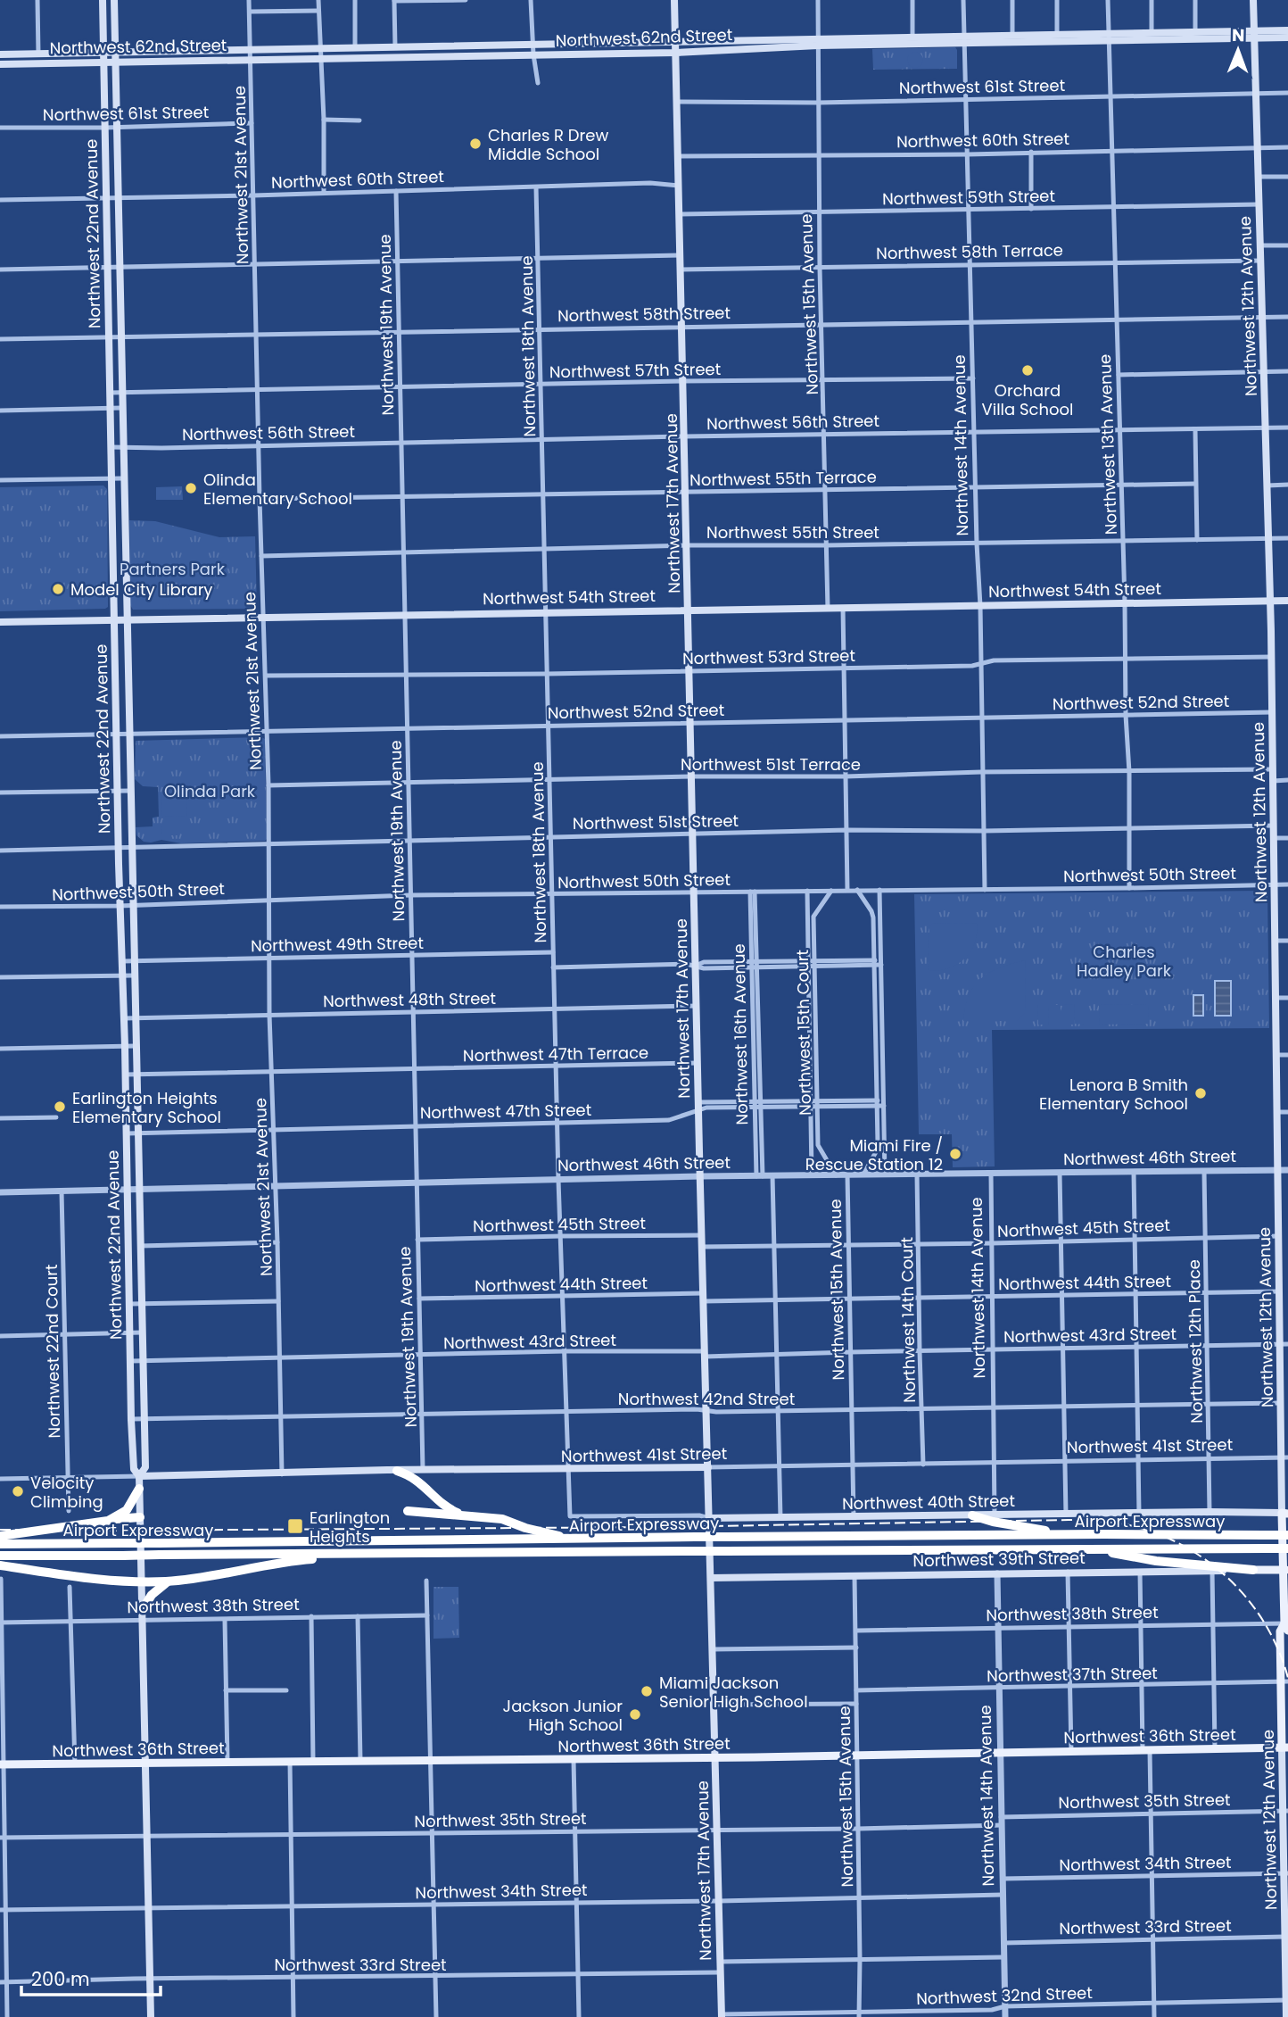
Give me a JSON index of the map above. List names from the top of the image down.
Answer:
{
  "streets": {
    "highway": ["Airport Expressway"],
    "main road": [
      "Northwest 62nd Street",
      "Northwest 22nd Avenue",
      "Northwest 12th Avenue",
      "Northwest 17th Avenue",
      "Northwest 54th Street",
      "Northwest 41st Street",
      "Northwest 40th Street",
      "Northwest 39th Street",
      "Northwest 36th Street"
    ],
    "street": [
      "Northwest 61st Street",
      "Northwest 60th Street",
      "Northwest 21st Avenue",
      "Northwest 59th Street",
      "Northwest 58th Terrace",
      "Northwest 15th Avenue",
      "Northwest 58th Street",
      "Northwest 19th Avenue",
      "Northwest 18th Avenue",
      "Northwest 57th Street",
      "Northwest 56th Street",
      "Northwest 13th Avenue",
      "Northwest 14th Avenue",
      "Northwest 55th Terrace",
      "Northwest 55th Street",
      "Northwest 53rd Street",
      "Northwest 52nd Street",
      "Northwest 51st Terrace",
      "Northwest 51st Street",
      "Northwest 50th Street",
      "Northwest 49th Street",
      "Northwest 48th Street",
      "Northwest 15th Court",
      "Northwest 16th Avenue",
      "Northwest 47th Terrace",
      "Northwest 47th Street",
      "Northwest 46th Street",
      "Northwest 45th Street",
      "Northwest 44th Street",
      "Northwest 14th Court",
      "Northwest 43rd Street",
      "Northwest 12th Place",
      "Northwest 22nd Court",
      "Northwest 42nd Street",
      "Northwest 38th Street",
      "Northwest 37th Street",
      "Northwest 35th Street",
      "Northwest 34th Street",
      "Northwest 33rd Street",
      "Northwest 32nd Street"
    ]
  },
  "crossings": [
    ["Northwest 62nd Street", "Northwest 21st Avenue"],
    ["Northwest 62nd Street", "Northwest 22nd Avenue"],
    ["Northwest 62nd Street", "Northwest 15th Avenue"],
    ["Northwest 62nd Street", "Northwest 12th Avenue"],
    ["Northwest 62nd Street", "Northwest 13th Avenue"],
    ["Northwest 62nd Street", "Northwest 14th Avenue"],
    ["Northwest 62nd Street", "Northwest 17th Avenue"],
    ["Northwest 61st Street", "Northwest 21st Avenue"],
    ["Northwest 61st Street", "Northwest 22nd Avenue"],
    ["Northwest 61st Street", "Northwest 15th Avenue"],
    ["Northwest 61st Street", "Northwest 12th Avenue"],
    ["Northwest 61st Street", "Northwest 13th Avenue"],
    ["Northwest 61st Street", "Northwest 14th Avenue"],
    ["Northwest 61st Street", "Northwest 17th Avenue"],
    ["Northwest 60th Street", "Northwest 21st Avenue"],
    ["Northwest 60th Street", "Northwest 22nd Avenue"],
    ["Northwest 60th Street", "Northwest 15th Avenue"],
    ["Northwest 60th Street", "Northwest 12th Avenue"],
    ["Northwest 60th Street", "Northwest 19th Avenue"],
    ["Northwest 60th Street", "Northwest 18th Avenue"],
    ["Northwest 60th Street", "Northwest 13th Avenue"],
    ["Northwest 60th Street", "Northwest 14th Avenue"],
    ["Northwest 60th Street", "Northwest 17th Avenue"],
    ["Northwest 21st Avenue", "Northwest 58th Street"],
    ["Northwest 21st Avenue", "Northwest 57th Street"],
    ["Northwest 21st Avenue", "Northwest 56th Street"],
    ["Northwest 21st Avenue", "Northwest 55th Terrace"],
    ["Northwest 21st Avenue", "Northwest 55th Street"],
    ["Northwest 21st Avenue", "Northwest 54th Street"],
    ["Northwest 21st Avenue", "Northwest 53rd Street"],
    ["Northwest 21st Avenue", "Northwest 52nd Street"],
    ["Northwest 21st Avenue", "Northwest 51st Terrace"],
    ["Northwest 21st Avenue", "Northwest 51st Street"],
    ["Northwest 21st Avenue", "Northwest 50th Street"],
    ["Northwest 21st Avenue", "Northwest 49th Street"],
    ["Northwest 21st Avenue", "Northwest 48th Street"],
    ["Northwest 21st Avenue", "Northwest 47th Street"],
    ["Northwest 21st Avenue", "Northwest 46th Street"],
    ["Northwest 21st Avenue", "Northwest 43rd Street"],
    ["Northwest 21st Avenue", "Northwest 42nd Street"],
    ["Northwest 21st Avenue", "Northwest 41st Street"],
    ["Northwest 59th Street", "Northwest 15th Avenue"],
    ["Northwest 59th Street", "Northwest 12th Avenue"],
    ["Northwest 59th Street", "Northwest 13th Avenue"],
    ["Northwest 59th Street", "Northwest 14th Avenue"],
    ["Northwest 59th Street", "Northwest 17th Avenue"],
    ["Northwest 22nd Avenue", "Northwest 58th Street"],
    ["Northwest 22nd Avenue", "Northwest 57th Street"],
    ["Northwest 22nd Avenue", "Northwest 56th Street"],
    ["Northwest 22nd Avenue", "Northwest 54th Street"],
    ["Northwest 22nd Avenue", "Northwest 52nd Street"],
    ["Northwest 22nd Avenue", "Northwest 51st Street"],
    ["Northwest 22nd Avenue", "Northwest 50th Street"],
    ["Northwest 22nd Avenue", "Northwest 49th Street"],
    ["Northwest 22nd Avenue", "Northwest 48th Street"],
    ["Northwest 22nd Avenue", "Northwest 47th Street"],
    ["Northwest 22nd Avenue", "Northwest 46th Street"],
    ["Northwest 22nd Avenue", "Northwest 43rd Street"],
    ["Northwest 22nd Avenue", "Northwest 42nd Street"],
    ["Northwest 22nd Avenue", "Northwest 41st Street"],
    ["Northwest 22nd Avenue", "Northwest 38th Street"],
    ["Northwest 22nd Avenue", "Northwest 36th Street"],
    ["Northwest 22nd Avenue", "Northwest 35th Street"],
    ["Northwest 22nd Avenue", "Northwest 34th Street"],
    ["Northwest 22nd Avenue", "Northwest 33rd Street"],
    ["Northwest 58th Terrace", "Northwest 15th Avenue"],
    ["Northwest 58th Terrace", "Northwest 12th Avenue"],
    ["Northwest 58th Terrace", "Northwest 13th Avenue"],
    ["Northwest 58th Terrace", "Northwest 14th Avenue"],
    ["Northwest 58th Terrace", "Northwest 17th Avenue"],
    ["Northwest 15th Avenue", "Northwest 58th Street"],
    ["Northwest 15th Avenue", "Northwest 57th Street"],
    ["Northwest 15th Avenue", "Northwest 56th Street"],
    ["Northwest 15th Avenue", "Northwest 55th Terrace"],
    ["Northwest 15th Avenue", "Northwest 55th Street"],
    ["Northwest 15th Avenue", "Northwest 54th Street"],
    ["Northwest 15th Avenue", "Northwest 46th Street"],
    ["Northwest 15th Avenue", "Northwest 45th Street"],
    ["Northwest 15th Avenue", "Northwest 44th Street"],
    ["Northwest 15th Avenue", "Northwest 43rd Street"],
    ["Northwest 15th Avenue", "Northwest 42nd Street"],
    ["Northwest 15th Avenue", "Northwest 41st Street"],
    ["Northwest 15th Avenue", "Northwest 40th Street"],
    ["Northwest 15th Avenue", "Northwest 39th Street"],
    ["Northwest 15th Avenue", "Northwest 38th Street"],
    ["Northwest 15th Avenue", "Northwest 37th Street"],
    ["Northwest 15th Avenue", "Northwest 36th Street"],
    ["Northwest 15th Avenue", "Northwest 35th Street"],
    ["Northwest 15th Avenue", "Northwest 34th Street"],
    ["Northwest 15th Avenue", "Northwest 32nd Street"],
    ["Northwest 12th Avenue", "Northwest 58th Street"],
    ["Northwest 12th Avenue", "Northwest 56th Street"],
    ["Northwest 12th Avenue", "Northwest 55th Street"],
    ["Northwest 12th Avenue", "Northwest 54th Street"],
    ["Northwest 12th Avenue", "Northwest 53rd Street"],
    ["Northwest 12th Avenue", "Northwest 52nd Street"],
    ["Northwest 12th Avenue", "Northwest 51st Terrace"],
    ["Northwest 12th Avenue", "Northwest 51st Street"],
    ["Northwest 12th Avenue", "Northwest 50th Street"],
    ["Northwest 12th Avenue", "Northwest 46th Street"],
    ["Northwest 12th Avenue", "Northwest 45th Street"],
    ["Northwest 12th Avenue", "Northwest 44th Street"],
    ["Northwest 12th Avenue", "Northwest 43rd Street"],
    ["Northwest 12th Avenue", "Northwest 42nd Street"],
    ["Northwest 12th Avenue", "Northwest 41st Street"],
    ["Northwest 12th Avenue", "Northwest 40th Street"],
    ["Northwest 12th Avenue", "Northwest 39th Street"],
    ["Northwest 12th Avenue", "Northwest 38th Street"],
    ["Northwest 12th Avenue", "Northwest 37th Street"],
    ["Northwest 12th Avenue", "Northwest 36th Street"],
    ["Northwest 12th Avenue", "Northwest 35th Street"],
    ["Northwest 12th Avenue", "Northwest 34th Street"],
    ["Northwest 12th Avenue", "Northwest 33rd Street"],
    ["Northwest 12th Avenue", "Northwest 32nd Street"],
    ["Northwest 58th Street", "Northwest 19th Avenue"],
    ["Northwest 58th Street", "Northwest 18th Avenue"],
    ["Northwest 58th Street", "Northwest 13th Avenue"],
    ["Northwest 58th Street", "Northwest 14th Avenue"],
    ["Northwest 58th Street", "Northwest 17th Avenue"],
    ["Northwest 19th Avenue", "Northwest 57th Street"],
    ["Northwest 19th Avenue", "Northwest 56th Street"],
    ["Northwest 19th Avenue", "Northwest 55th Terrace"],
    ["Northwest 19th Avenue", "Northwest 55th Street"],
    ["Northwest 19th Avenue", "Northwest 54th Street"],
    ["Northwest 19th Avenue", "Northwest 53rd Street"],
    ["Northwest 19th Avenue", "Northwest 52nd Street"],
    ["Northwest 19th Avenue", "Northwest 51st Terrace"],
    ["Northwest 19th Avenue", "Northwest 51st Street"],
    ["Northwest 19th Avenue", "Northwest 50th Street"],
    ["Northwest 19th Avenue", "Northwest 49th Street"],
    ["Northwest 19th Avenue", "Northwest 48th Street"],
    ["Northwest 19th Avenue", "Northwest 47th Terrace"],
    ["Northwest 19th Avenue", "Northwest 47th Street"],
    ["Northwest 19th Avenue", "Northwest 46th Street"],
    ["Northwest 19th Avenue", "Northwest 45th Street"],
    ["Northwest 19th Avenue", "Northwest 44th Street"],
    ["Northwest 19th Avenue", "Northwest 43rd Street"],
    ["Northwest 19th Avenue", "Northwest 42nd Street"],
    ["Northwest 19th Avenue", "Northwest 41st Street"],
    ["Northwest 18th Avenue", "Northwest 57th Street"],
    ["Northwest 18th Avenue", "Northwest 56th Street"],
    ["Northwest 18th Avenue", "Northwest 55th Terrace"],
    ["Northwest 18th Avenue", "Northwest 55th Street"],
    ["Northwest 18th Avenue", "Northwest 54th Street"],
    ["Northwest 18th Avenue", "Northwest 53rd Street"],
    ["Northwest 18th Avenue", "Northwest 52nd Street"],
    ["Northwest 18th Avenue", "Northwest 51st Terrace"],
    ["Northwest 18th Avenue", "Northwest 51st Street"],
    ["Northwest 18th Avenue", "Northwest 50th Street"],
    ["Northwest 18th Avenue", "Northwest 49th Street"],
    ["Northwest 18th Avenue", "Northwest 48th Street"],
    ["Northwest 18th Avenue", "Northwest 47th Terrace"],
    ["Northwest 18th Avenue", "Northwest 47th Street"],
    ["Northwest 18th Avenue", "Northwest 46th Street"],
    ["Northwest 18th Avenue", "Northwest 45th Street"],
    ["Northwest 18th Avenue", "Northwest 44th Street"],
    ["Northwest 18th Avenue", "Northwest 43rd Street"],
    ["Northwest 18th Avenue", "Northwest 42nd Street"],
    ["Northwest 18th Avenue", "Northwest 41st Street"],
    ["Northwest 18th Avenue", "Northwest 40th Street"],
    ["Northwest 57th Street", "Northwest 14th Avenue"],
    ["Northwest 57th Street", "Northwest 17th Avenue"],
    ["Northwest 56th Street", "Northwest 13th Avenue"],
    ["Northwest 56th Street", "Northwest 14th Avenue"],
    ["Northwest 56th Street", "Northwest 17th Avenue"],
    ["Northwest 13th Avenue", "Northwest 55th Terrace"],
    ["Northwest 13th Avenue", "Northwest 55th Street"],
    ["Northwest 13th Avenue", "Northwest 54th Street"],
    ["Northwest 13th Avenue", "Northwest 53rd Street"],
    ["Northwest 13th Avenue", "Northwest 52nd Street"],
    ["Northwest 13th Avenue", "Northwest 51st Terrace"],
    ["Northwest 13th Avenue", "Northwest 51st Street"],
    ["Northwest 13th Avenue", "Northwest 50th Street"],
    ["Northwest 14th Avenue", "Northwest 55th Terrace"],
    ["Northwest 14th Avenue", "Northwest 55th Street"],
    ["Northwest 14th Avenue", "Northwest 54th Street"],
    ["Northwest 14th Avenue", "Northwest 53rd Street"],
    ["Northwest 14th Avenue", "Northwest 52nd Street"],
    ["Northwest 14th Avenue", "Northwest 51st Terrace"],
    ["Northwest 14th Avenue", "Northwest 51st Street"],
    ["Northwest 14th Avenue", "Northwest 50th Street"],
    ["Northwest 14th Avenue", "Northwest 46th Street"],
    ["Northwest 14th Avenue", "Northwest 45th Street"],
    ["Northwest 14th Avenue", "Northwest 44th Street"],
    ["Northwest 14th Avenue", "Northwest 43rd Street"],
    ["Northwest 14th Avenue", "Northwest 42nd Street"],
    ["Northwest 14th Avenue", "Northwest 41st Street"],
    ["Northwest 14th Avenue", "Northwest 40th Street"],
    ["Northwest 14th Avenue", "Northwest 39th Street"],
    ["Northwest 14th Avenue", "Northwest 38th Street"],
    ["Northwest 14th Avenue", "Northwest 37th Street"],
    ["Northwest 14th Avenue", "Northwest 36th Street"],
    ["Northwest 14th Avenue", "Northwest 35th Street"],
    ["Northwest 14th Avenue", "Northwest 34th Street"],
    ["Northwest 14th Avenue", "Northwest 33rd Street"],
    ["Northwest 14th Avenue", "Northwest 32nd Street"],
    ["Northwest 55th Terrace", "Northwest 17th Avenue"],
    ["Northwest 17th Avenue", "Northwest 55th Street"],
    ["Northwest 17th Avenue", "Northwest 54th Street"],
    ["Northwest 17th Avenue", "Northwest 53rd Street"],
    ["Northwest 17th Avenue", "Northwest 52nd Street"],
    ["Northwest 17th Avenue", "Northwest 51st Terrace"],
    ["Northwest 17th Avenue", "Northwest 51st Street"],
    ["Northwest 17th Avenue", "Northwest 50th Street"],
    ["Northwest 17th Avenue", "Northwest 48th Street"],
    ["Northwest 17th Avenue", "Northwest 47th Terrace"],
    ["Northwest 17th Avenue", "Northwest 47th Street"],
    ["Northwest 17th Avenue", "Northwest 46th Street"],
    ["Northwest 17th Avenue", "Northwest 45th Street"],
    ["Northwest 17th Avenue", "Northwest 44th Street"],
    ["Northwest 17th Avenue", "Northwest 43rd Street"],
    ["Northwest 17th Avenue", "Northwest 42nd Street"],
    ["Northwest 17th Avenue", "Northwest 41st Street"],
    ["Northwest 17th Avenue", "Northwest 40th Street"],
    ["Northwest 17th Avenue", "Northwest 39th Street"],
    ["Northwest 17th Avenue", "Northwest 36th Street"],
    ["Northwest 17th Avenue", "Northwest 35th Street"],
    ["Northwest 17th Avenue", "Northwest 34th Street"],
    ["Northwest 17th Avenue", "Northwest 33rd Street"],
    ["Northwest 17th Avenue", "Northwest 32nd Street"],
    ["Northwest 50th Street", "Northwest 15th Court"],
    ["Northwest 50th Street", "Northwest 16th Avenue"],
    ["Northwest 15th Court", "Northwest 47th Street"],
    ["Northwest 15th Court", "Northwest 46th Street"],
    ["Northwest 16th Avenue", "Northwest 47th Street"],
    ["Northwest 16th Avenue", "Northwest 46th Street"],
    ["Northwest 46th Street", "Northwest 14th Court"],
    ["Northwest 46th Street", "Northwest 12th Place"],
    ["Northwest 46th Street", "Northwest 22nd Court"],
    ["Northwest 45th Street", "Northwest 14th Court"],
    ["Northwest 45th Street", "Northwest 12th Place"],
    ["Northwest 44th Street", "Northwest 14th Court"],
    ["Northwest 44th Street", "Northwest 12th Place"],
    ["Northwest 14th Court", "Northwest 43rd Street"],
    ["Northwest 14th Court", "Northwest 42nd Street"],
    ["Northwest 14th Court", "Northwest 41st Street"],
    ["Northwest 43rd Street", "Northwest 12th Place"],
    ["Northwest 12th Place", "Northwest 42nd Street"],
    ["Northwest 12th Place", "Northwest 41st Street"],
    ["Northwest 12th Place", "Northwest 40th Street"],
    ["Northwest 22nd Court", "Northwest 41st Street"]
  ],
  "parks": ["Partners Park", "Olinda Park", "Charles Hadley Park"],
  "places": {
    "other": [
      "Charles R Drew Middle School",
      "Orchard Villa School",
      "Olinda Elementary School",
      "Model City Library",
      "Lenora B Smith Elementary School",
      "Earlington Heights Elementary School",
      "Miami Fire / Rescue Station 12",
      "Velocity Climbing",
      "Miami Jackson Senior High School",
      "Jackson Junior High School"
    ],
    "transit": ["Earlington Heights"]
  },
  "scale_bar": "200 m",
  "north": "top"
}
